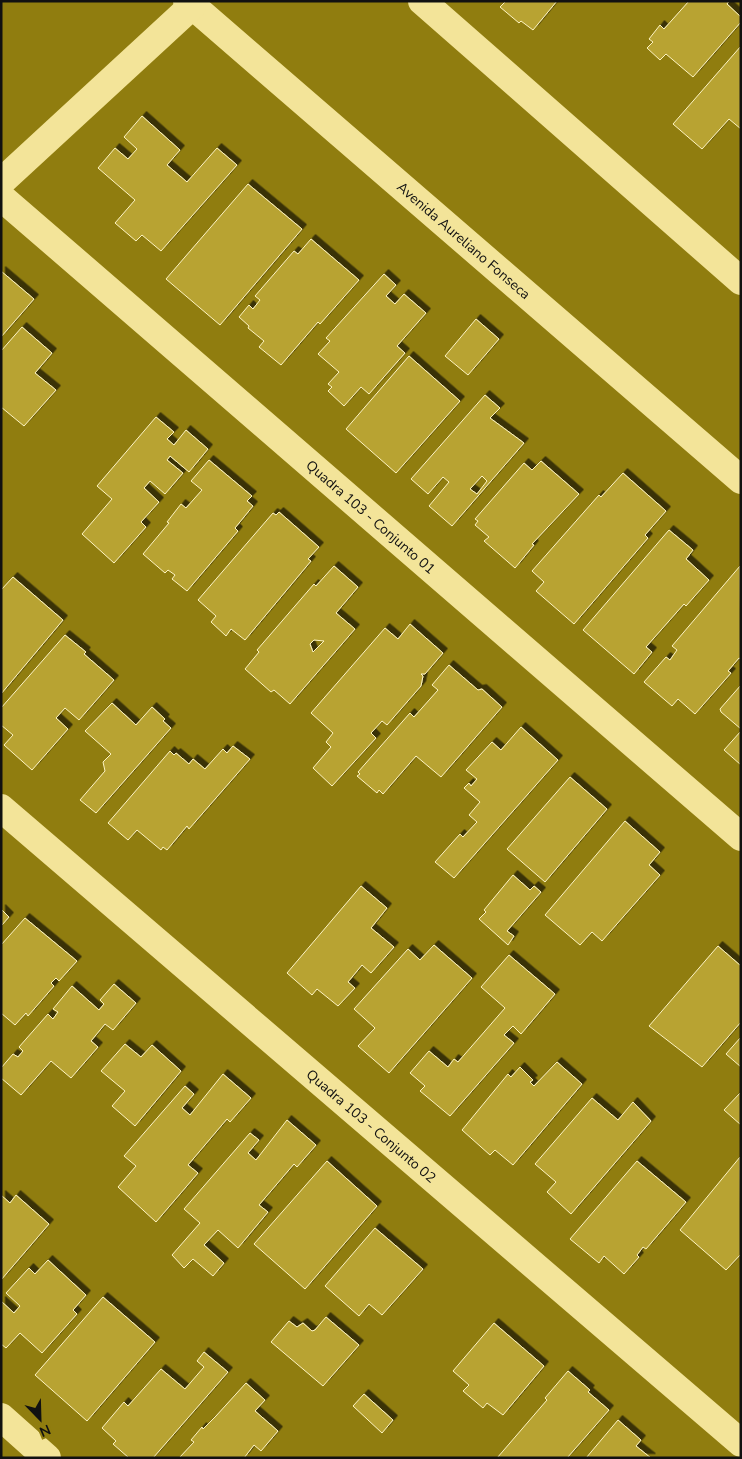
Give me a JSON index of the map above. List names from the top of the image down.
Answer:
{
  "streets": {
    "street": ["Avenida Aureliano Fonseca", "Quadra 103 - Conjunto 01", "Quadra 103 - Conjunto 02"]
  },
  "north": "bottom right"
}
